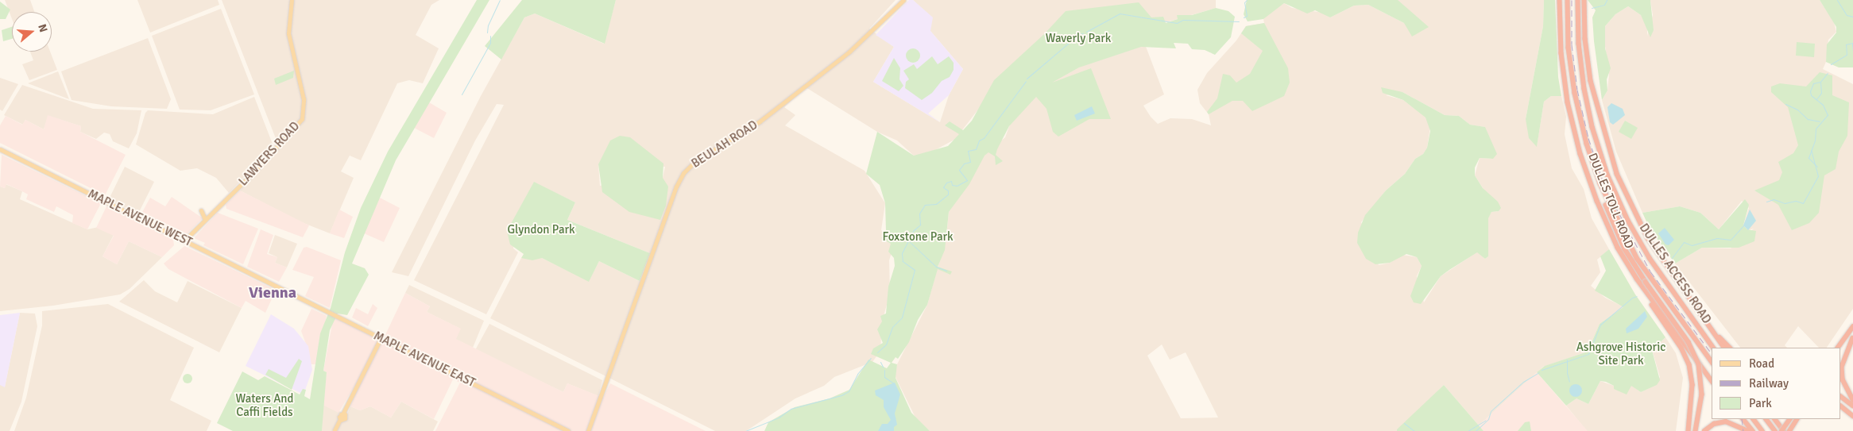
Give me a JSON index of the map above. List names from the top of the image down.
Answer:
{
  "streets": {
    "highway": ["DULLES TOLL ROAD", "DULLES ACCESS ROAD"],
    "main road": [
      "BEULAH ROAD",
      "LAWYERS ROAD",
      "MAPLE AVENUE WEST",
      "MAPLE AVENUE EAST"
    ]
  },
  "crossings": [
    ["LAWYERS ROAD", "MAPLE AVENUE WEST"],
    ["MAPLE AVENUE WEST", "MAPLE AVENUE EAST"]
  ],
  "districts": ["Vienna"],
  "parks": [
    "Waverly Park",
    "Glyndon Park",
    "Foxstone Park",
    "Ashgrove Historic Site Park",
    "Waters And Caffi Fields"
  ],
  "legend": ["Road", "Railway", "Park"],
  "north": "right"
}
